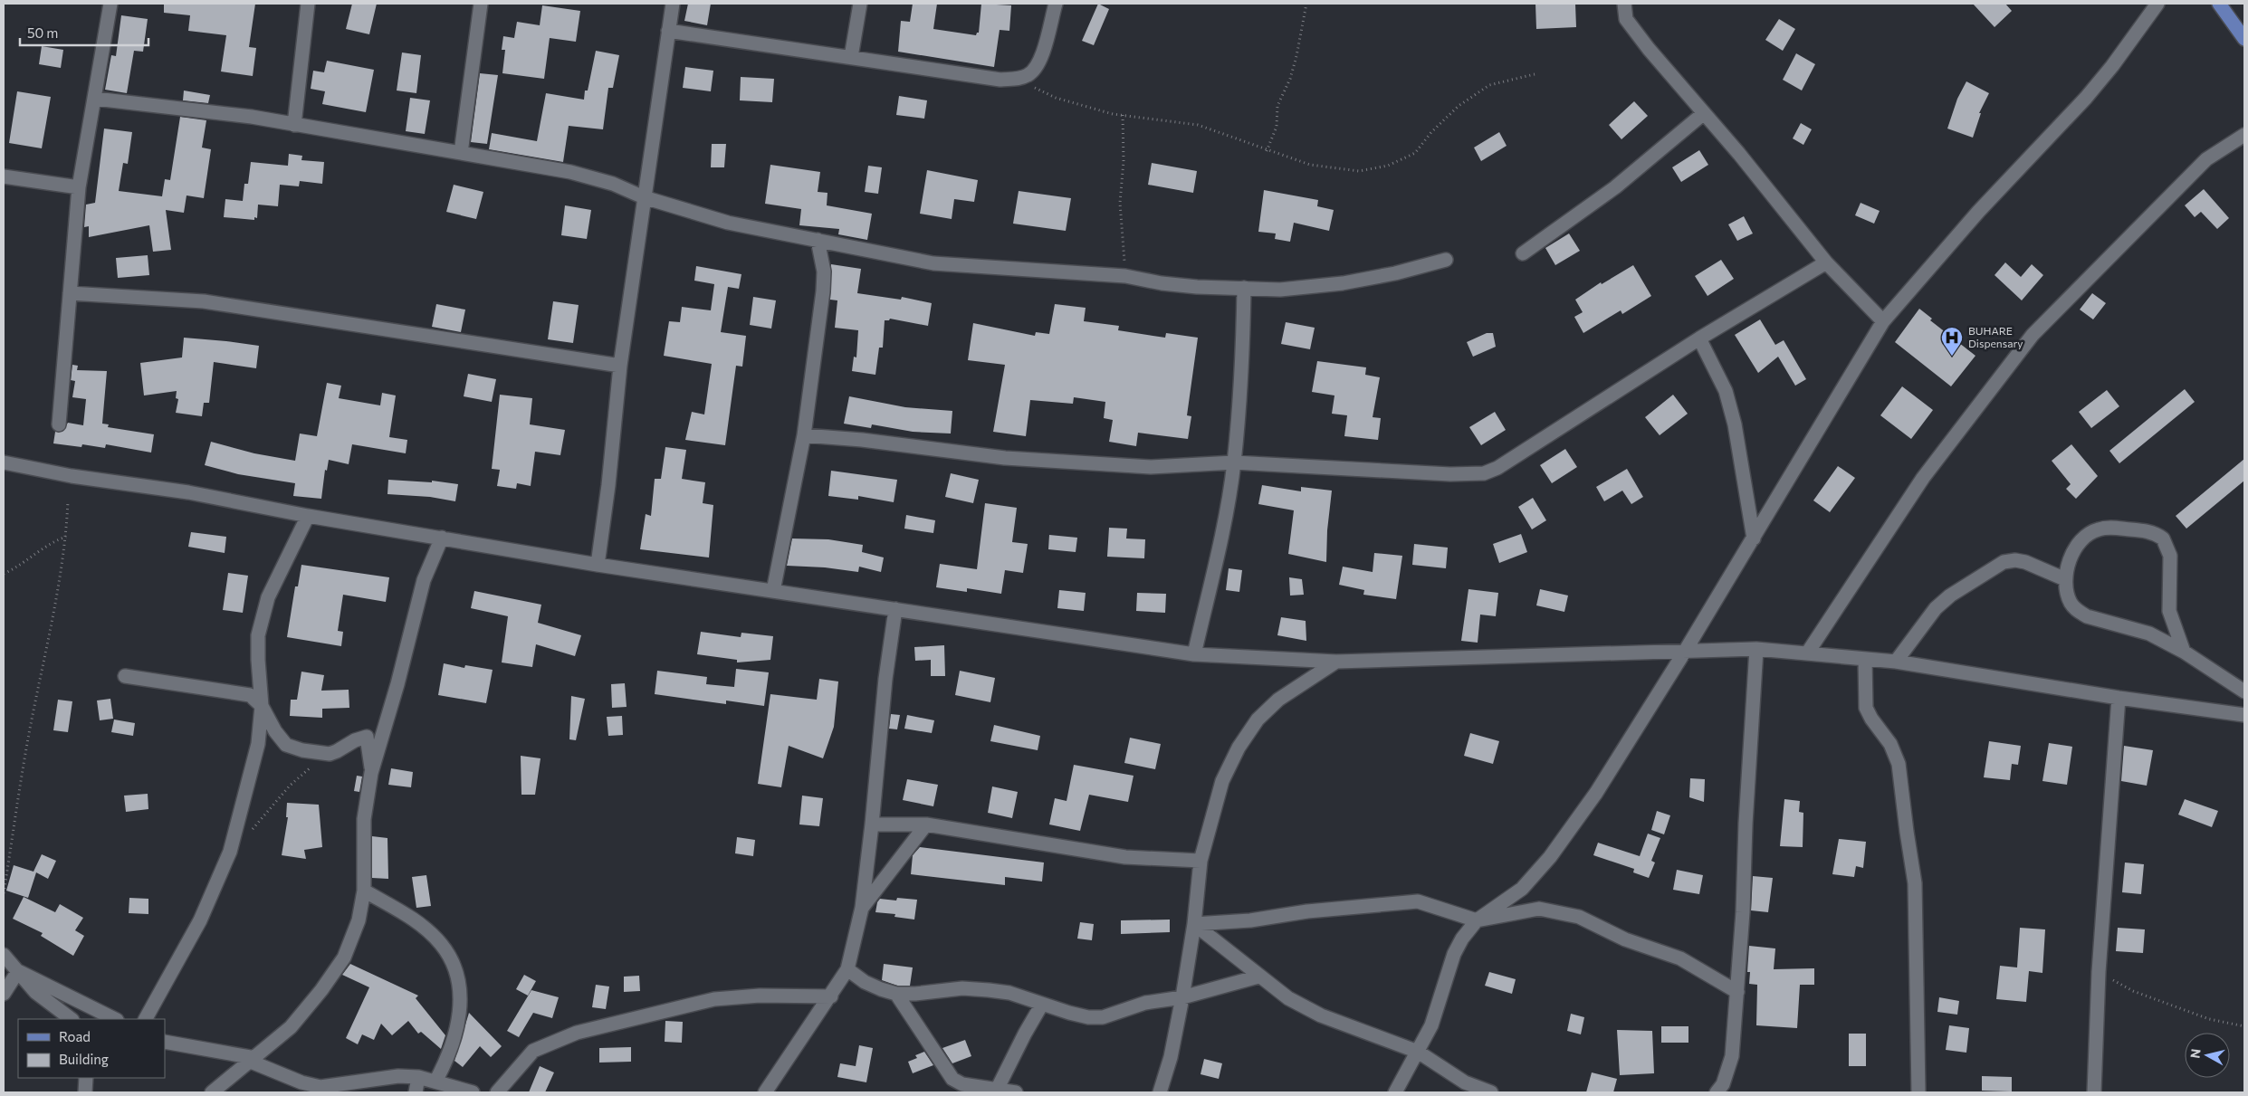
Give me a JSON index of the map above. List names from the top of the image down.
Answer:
{
  "places": {
    "hospital": ["BUHARE Dispensary"]
  },
  "legend": ["Road", "Building"],
  "scale_bar": "50 m",
  "north": "left"
}
